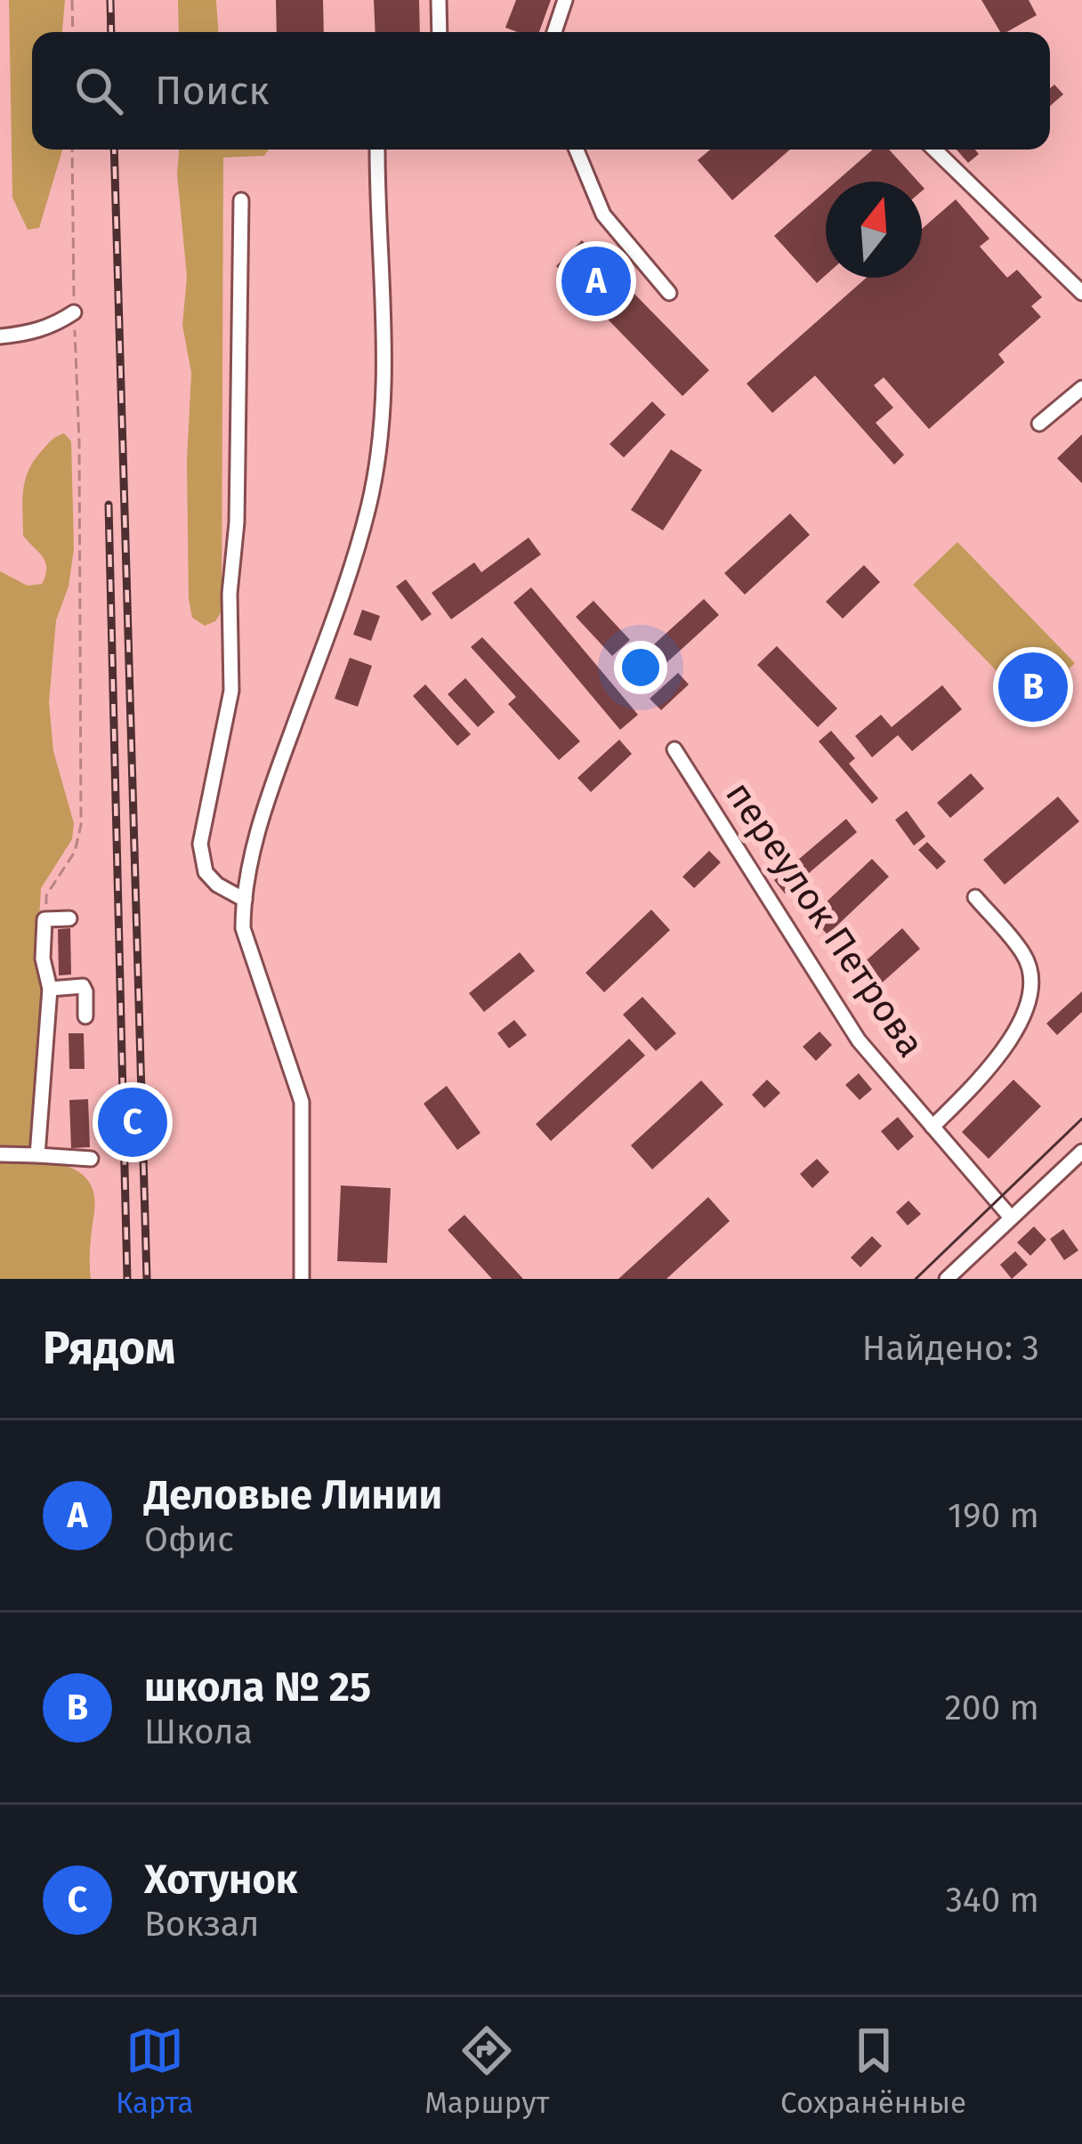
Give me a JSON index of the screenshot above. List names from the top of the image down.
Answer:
{
  "streets": {
    "street": ["переулок Петрова"]
  },
  "north": "top",
  "page": {
    "search": "Поиск",
    "pins": ["A", "B", "C"],
    "heading": ["Рядом", "Найдено: 3"],
    "list": [
      {
        "mark": "A",
        "name": "Деловые Линии",
        "note": "Офис",
        "value": "190 m"
      },
      {
        "mark": "B",
        "name": "школа № 25",
        "note": "Школа",
        "value": "200 m"
      },
      {
        "mark": "C",
        "name": "Хотунок",
        "note": "Вокзал",
        "value": "340 m"
      }
    ],
    "nav": ["Карта", "Маршрут", "Сохранённые"]
  }
}
